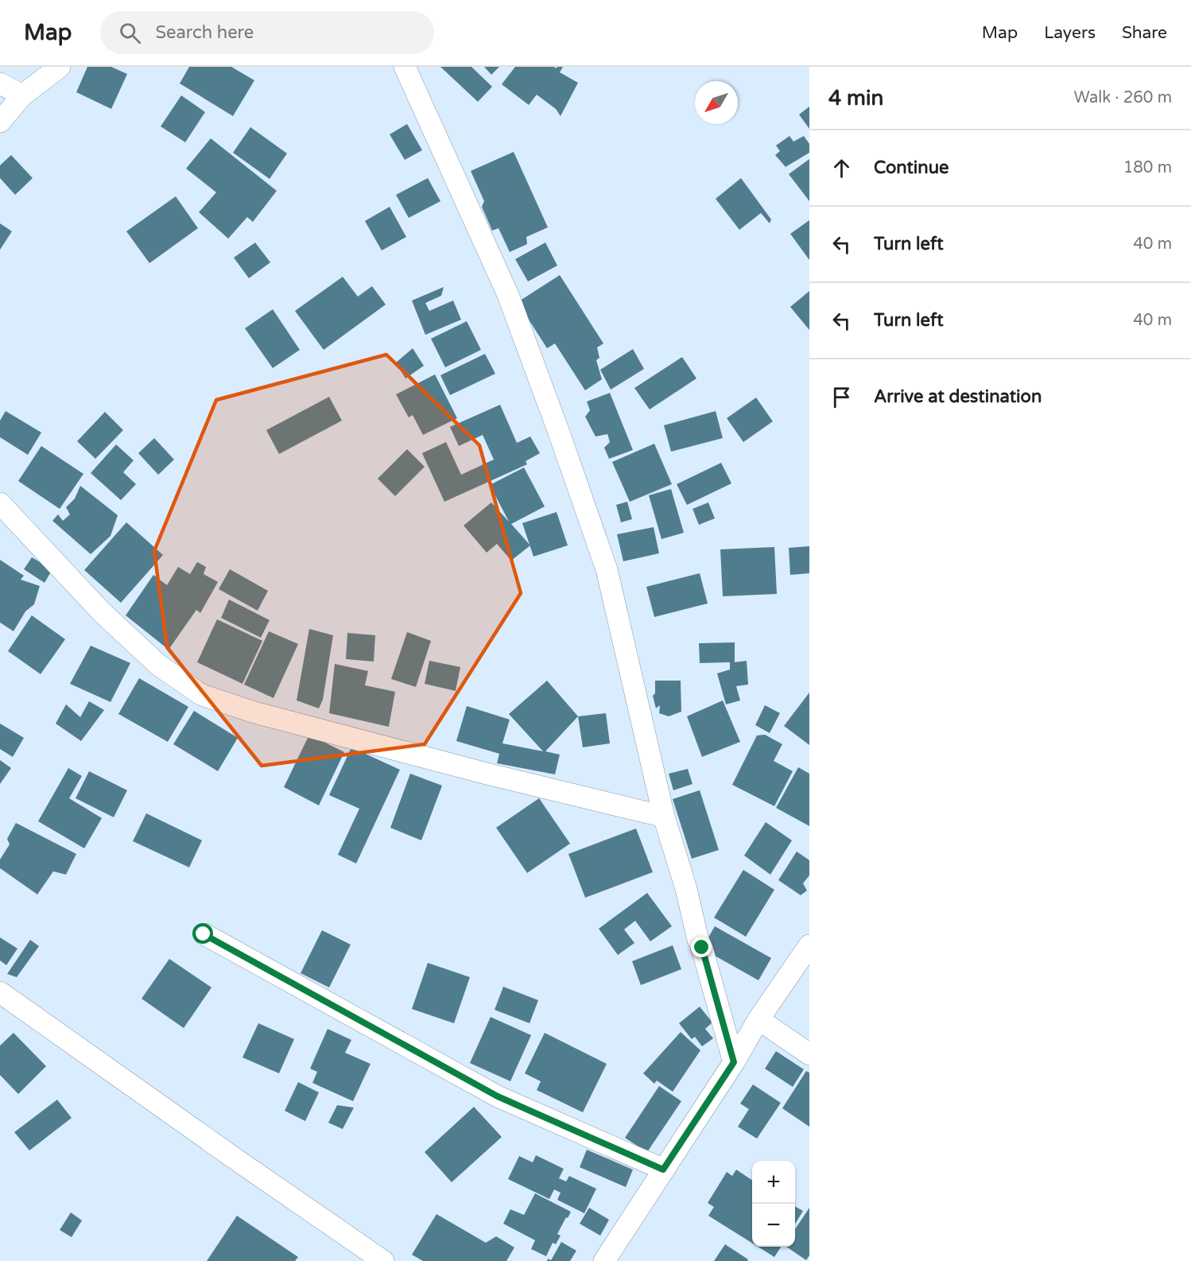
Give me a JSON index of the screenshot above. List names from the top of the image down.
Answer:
{
  "north": "bottom left",
  "page": {
    "header": "Map",
    "search": "Search here",
    "nav": ["Map", "Layers", "Share"],
    "heading": ["4 min", "Walk · 260 m"],
    "list": [
      ["Continue", "180 m"],
      ["Turn left", "40 m"],
      ["Turn left", "40 m"],
      "Arrive at destination"
    ],
    "map_buttons": ["+", "−"]
  }
}
